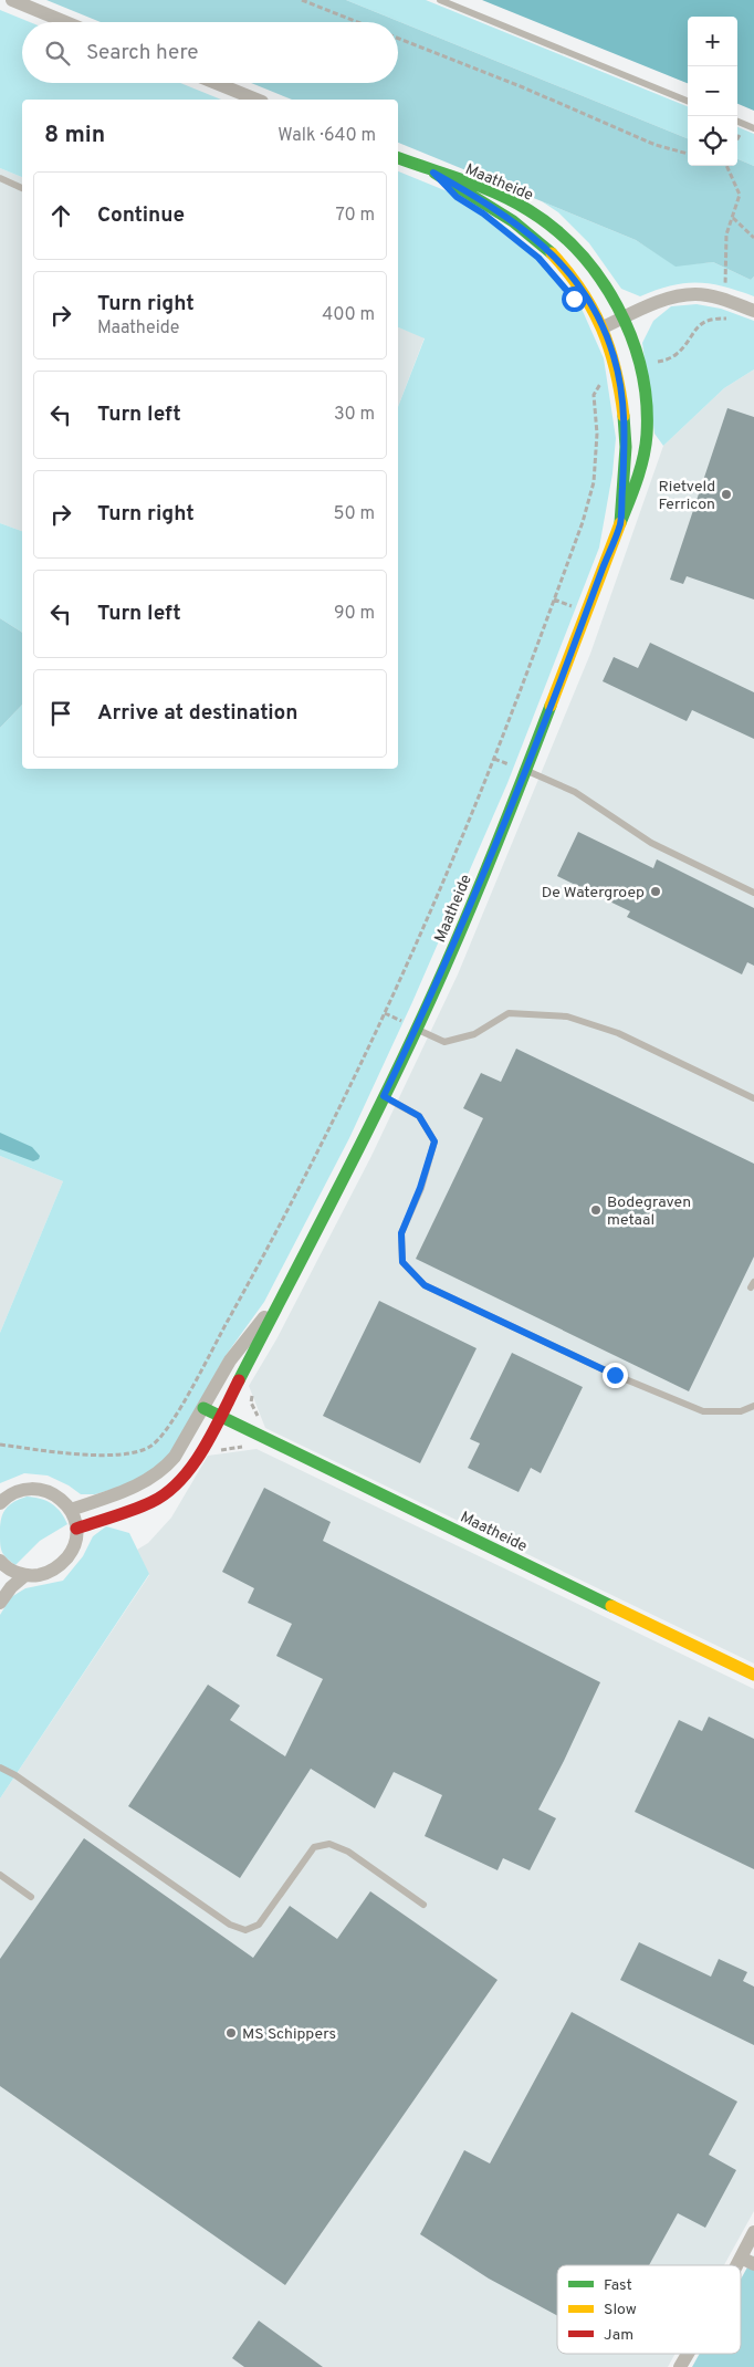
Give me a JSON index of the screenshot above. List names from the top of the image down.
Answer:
{
  "streets": {
    "street": ["Maatheide"]
  },
  "places": [
    "Rietveld Ferricon",
    "De Watergroep",
    "Bodegraven metaal",
    "MS Schippers"
  ],
  "legend": ["Fast", "Slow", "Jam"],
  "page": {
    "map_buttons": ["+", "−"],
    "search": "Search here",
    "heading": ["8 min", "Walk · 640 m"],
    "list": [
      ["Continue", "70 m"],
      ["Turn right", "Maatheide", "400 m"],
      ["Turn left", "30 m"],
      ["Turn right", "50 m"],
      ["Turn left", "90 m"],
      "Arrive at destination"
    ]
  }
}
